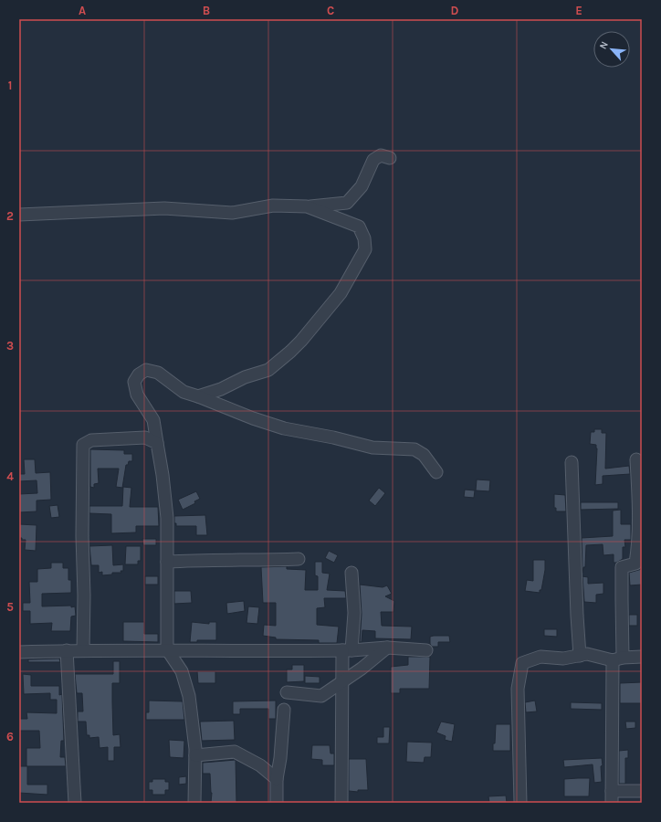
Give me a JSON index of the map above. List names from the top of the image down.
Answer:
{
  "north": "top left",
  "grid": {
    "columns": [
      "A",
      "B",
      "C",
      "D",
      "E"
    ],
    "rows": [
      "1",
      "2",
      "3",
      "4",
      "5",
      "6"
    ]
  }
}
